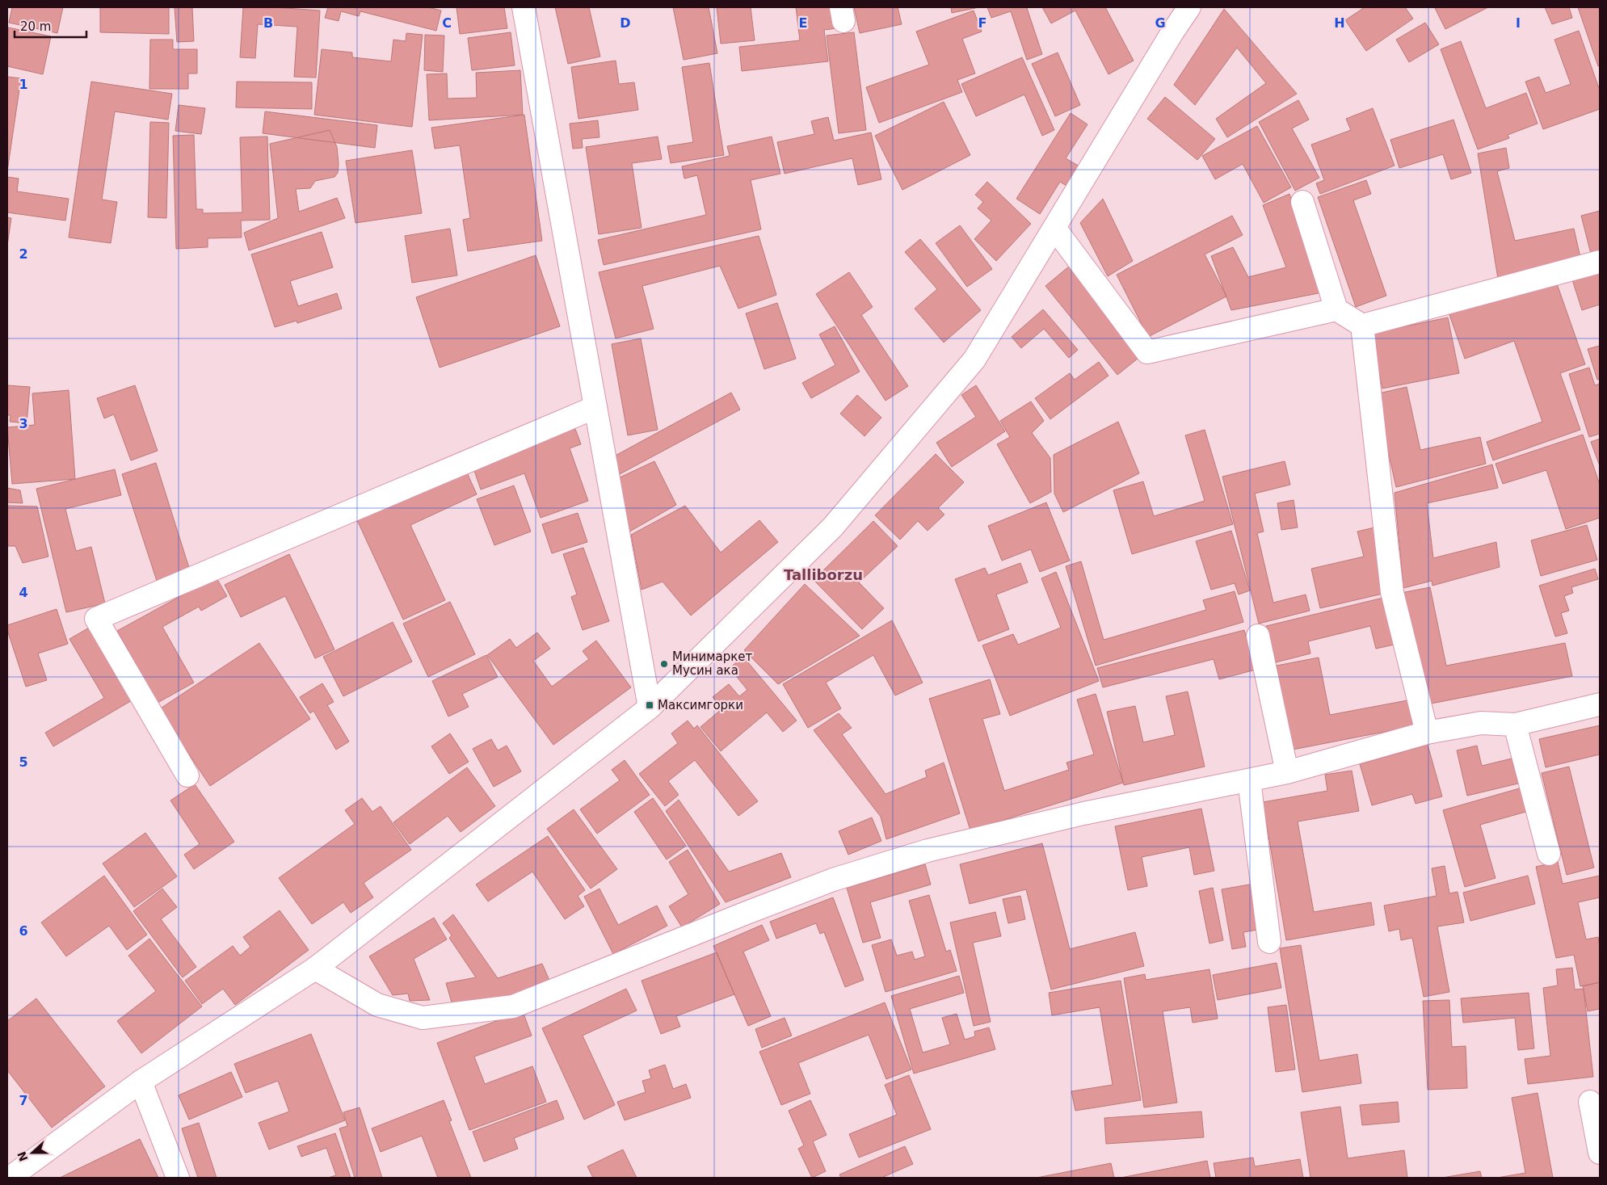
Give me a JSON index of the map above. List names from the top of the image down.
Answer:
{
  "districts": ["Talliborzu"],
  "places": {
    "other": ["Минимаркет Мусин ака"],
    "transit": ["Максимгорки"]
  },
  "scale_bar": "20 m",
  "north": "left",
  "grid": {
    "columns": [
      "B",
      "C",
      "D",
      "E",
      "F",
      "G",
      "H",
      "I"
    ],
    "rows": [
      "1",
      "2",
      "3",
      "4",
      "5",
      "6",
      "7"
    ]
  }
}
